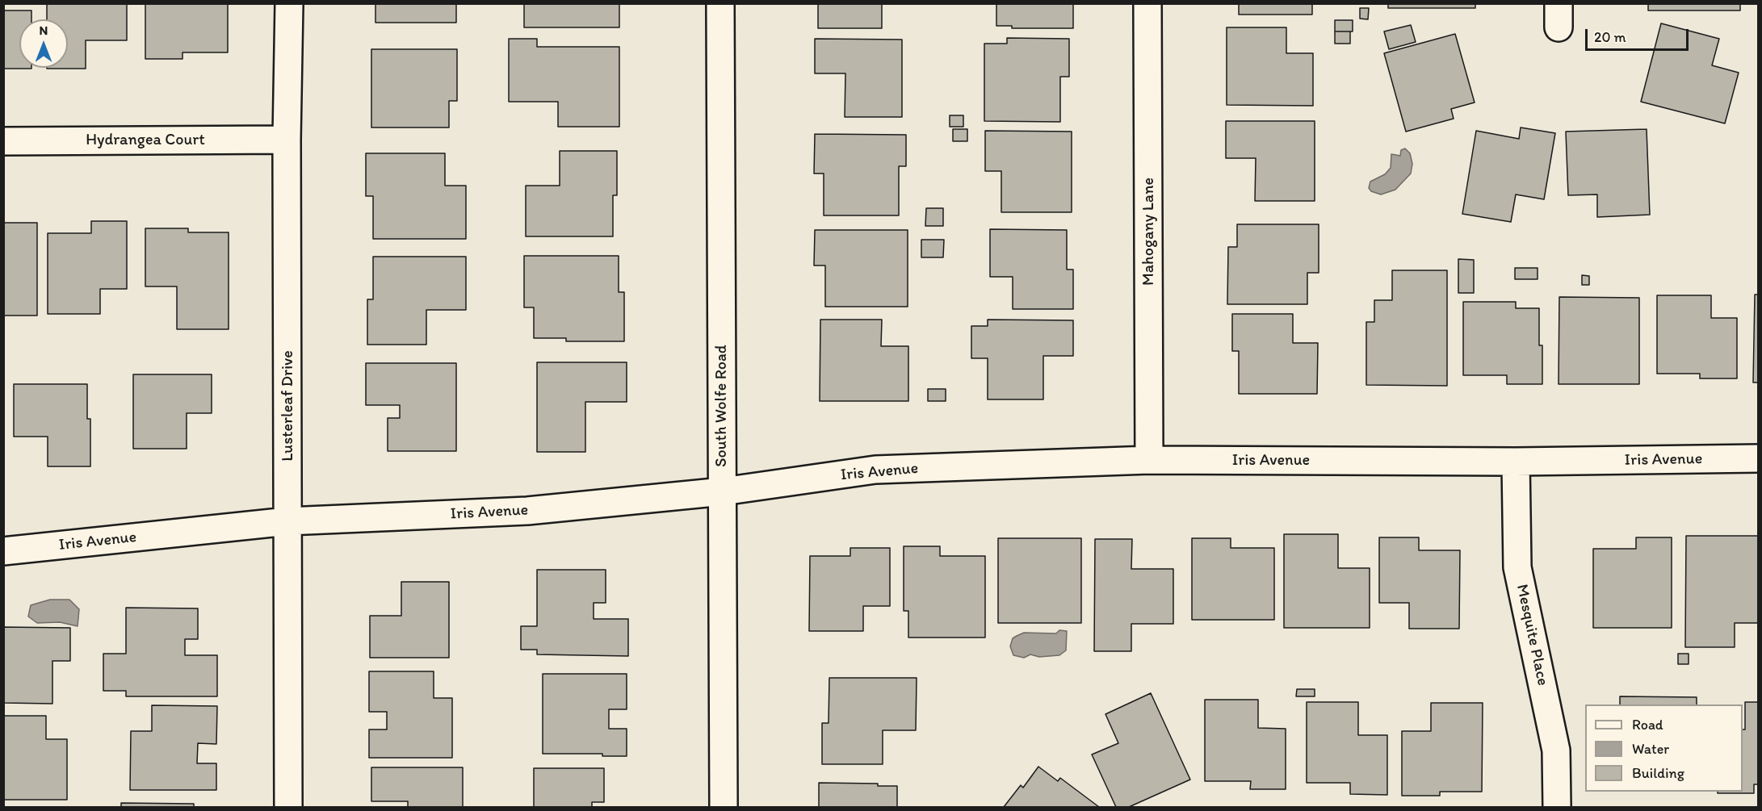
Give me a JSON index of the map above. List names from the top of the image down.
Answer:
{
  "streets": {
    "street": [
      "Hydrangea Court",
      "Mahogany Lane",
      "Lusterleaf Drive",
      "South Wolfe Road",
      "Iris Avenue",
      "Mesquite Place"
    ]
  },
  "crossings": [
    ["Hydrangea Court", "Lusterleaf Drive"],
    ["Mahogany Lane", "Iris Avenue"],
    ["Lusterleaf Drive", "Iris Avenue"],
    ["South Wolfe Road", "Iris Avenue"],
    ["Iris Avenue", "Mesquite Place"]
  ],
  "legend": ["Road", "Water", "Building"],
  "scale_bar": "20 m",
  "north": "top"
}
